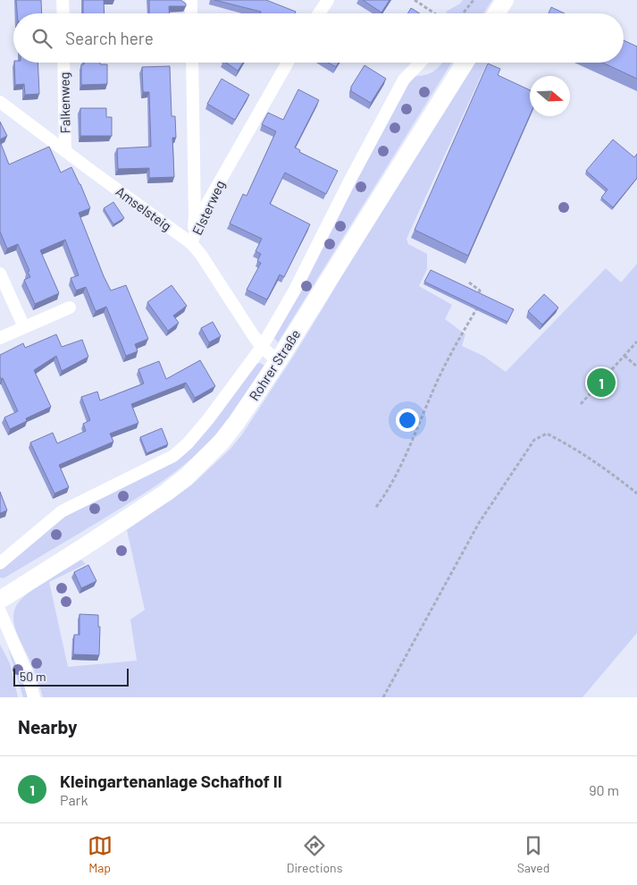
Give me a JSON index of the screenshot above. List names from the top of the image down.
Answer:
{
  "streets": {
    "main road": ["Rohrer Straße"],
    "street": ["Falkenweg", "Elsterweg", "Amselsteig"]
  },
  "crossings": [
    ["Falkenweg", "Amselsteig"],
    ["Elsterweg", "Amselsteig"],
    ["Amselsteig", "Rohrer Straße"]
  ],
  "scale_bar": "50 m",
  "north": "right",
  "page": {
    "search": "Search here",
    "pins": "1",
    "scale": "50 m",
    "heading": "Nearby",
    "list": [
      {
        "mark": "1",
        "name": "Kleingartenanlage Schafhof II",
        "note": "Park",
        "value": "90 m"
      }
    ],
    "nav": ["Map", "Directions", "Saved"]
  }
}
